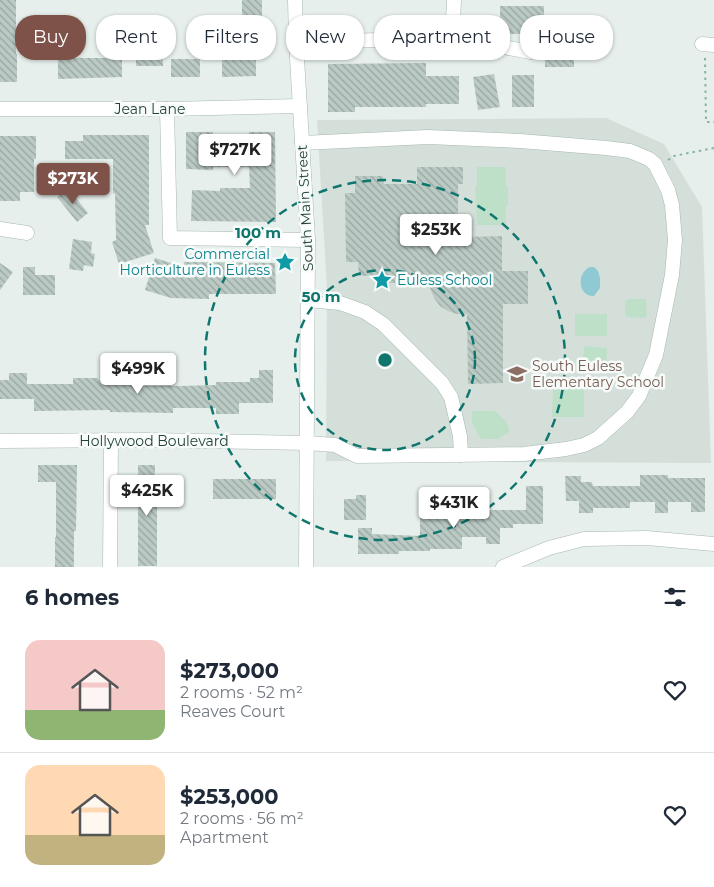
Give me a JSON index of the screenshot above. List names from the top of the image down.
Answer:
{
  "streets": {
    "street": ["Jean Lane", "South Main Street", "Hollywood Boulevard"]
  },
  "crossings": [
    ["Jean Lane", "South Main Street"],
    ["South Main Street", "Hollywood Boulevard"]
  ],
  "places": {
    "place": ["Commercial Horticulture in Euless", "Euless School"],
    "school or university": ["South Euless Elementary School"]
  },
  "page": {
    "chip": [
      "Buy",
      "Rent",
      "Filters",
      "New",
      "Apartment",
      "House"
    ],
    "price": [
      "$727K",
      "$273K",
      "$253K",
      "$499K",
      "$425K",
      "$431K"
    ],
    "heading": "6 homes",
    "list": [
      {
        "name": "$273,000",
        "note": "2 rooms · 52 m² · Reaves Court"
      },
      {
        "name": "$253,000",
        "note": "2 rooms · 56 m² · Apartment"
      }
    ]
  },
  "rings": ["100 m", "50 m"]
}
